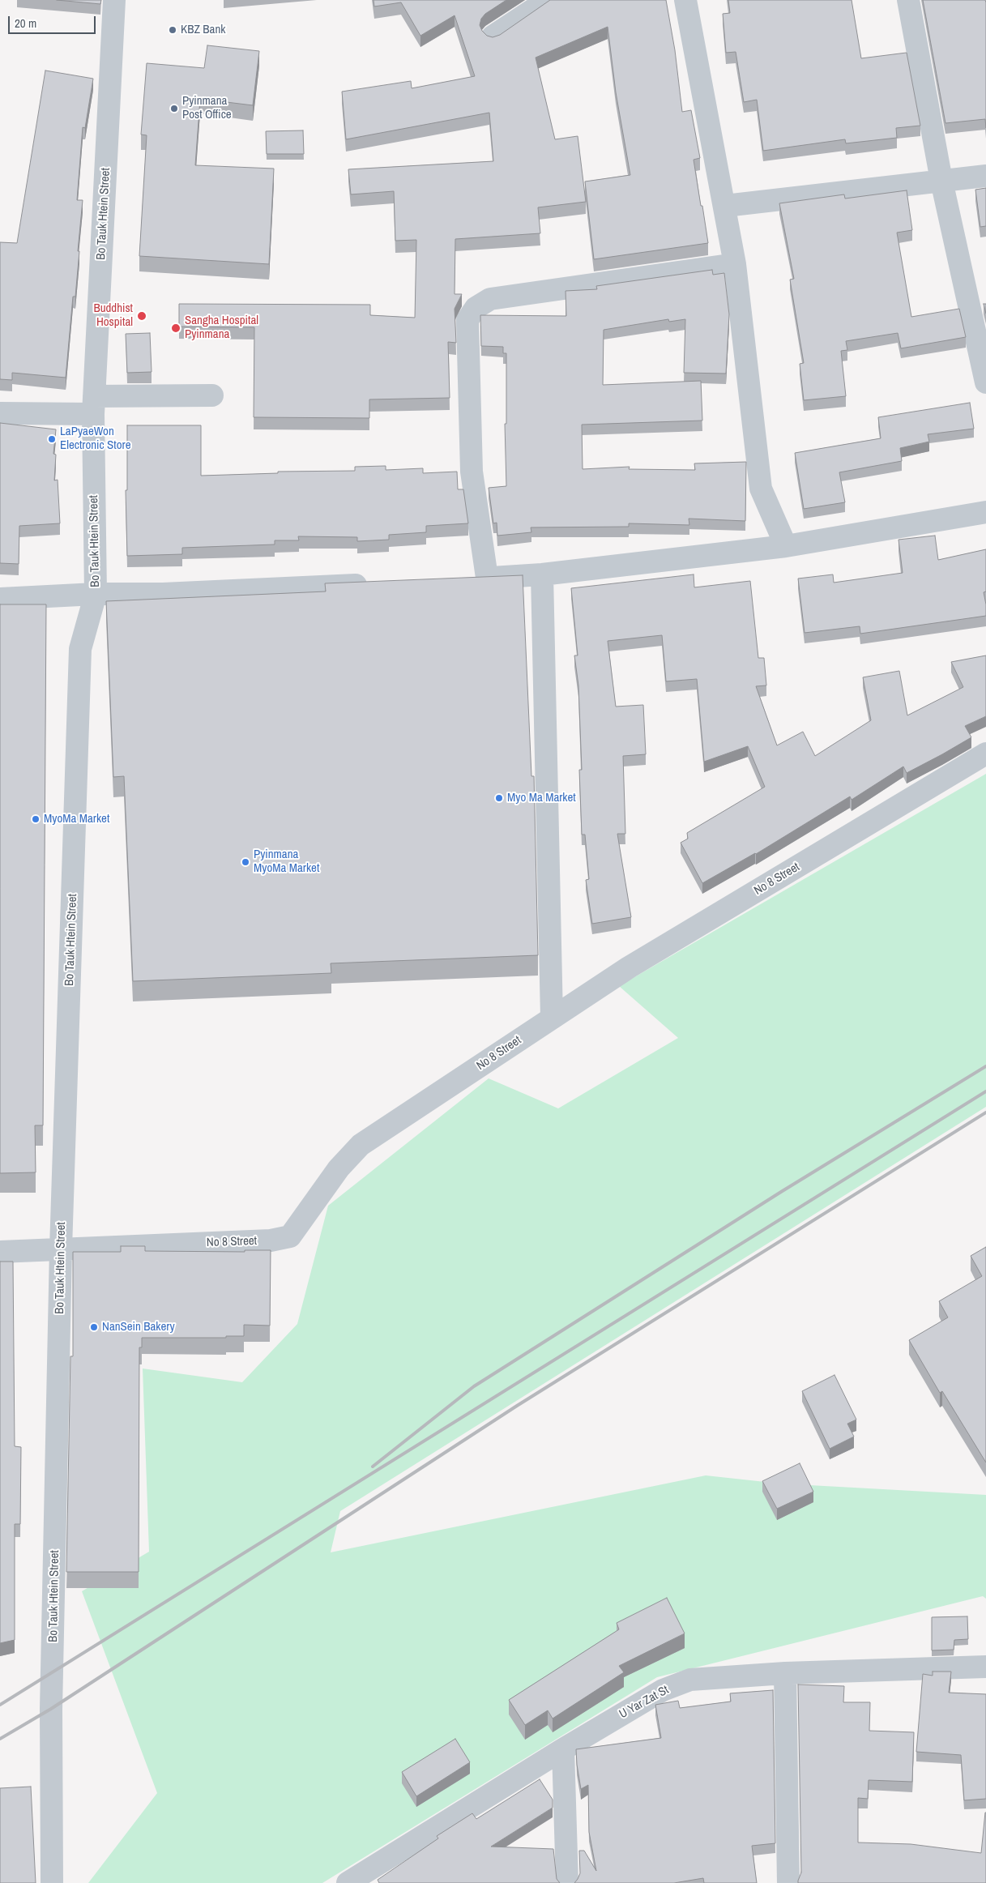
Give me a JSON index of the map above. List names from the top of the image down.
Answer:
{
  "streets": {
    "street": ["Bo Tauk Htein Street", "No 8 Street", "U Yar Zat St"]
  },
  "crossings": [
    ["Bo Tauk Htein Street", "No 8 Street"]
  ],
  "places": [
    "KBZ Bank",
    "Pyinmana Post Office",
    "Buddhist Hospital",
    "Sangha Hospital Pyinmana",
    "LaPyaeWon Electronic Store",
    "Myo Ma Market",
    "MyoMa Market",
    "Pyinmana MyoMa Market",
    "NanSein Bakery"
  ],
  "scale_bar": "20 m"
}
